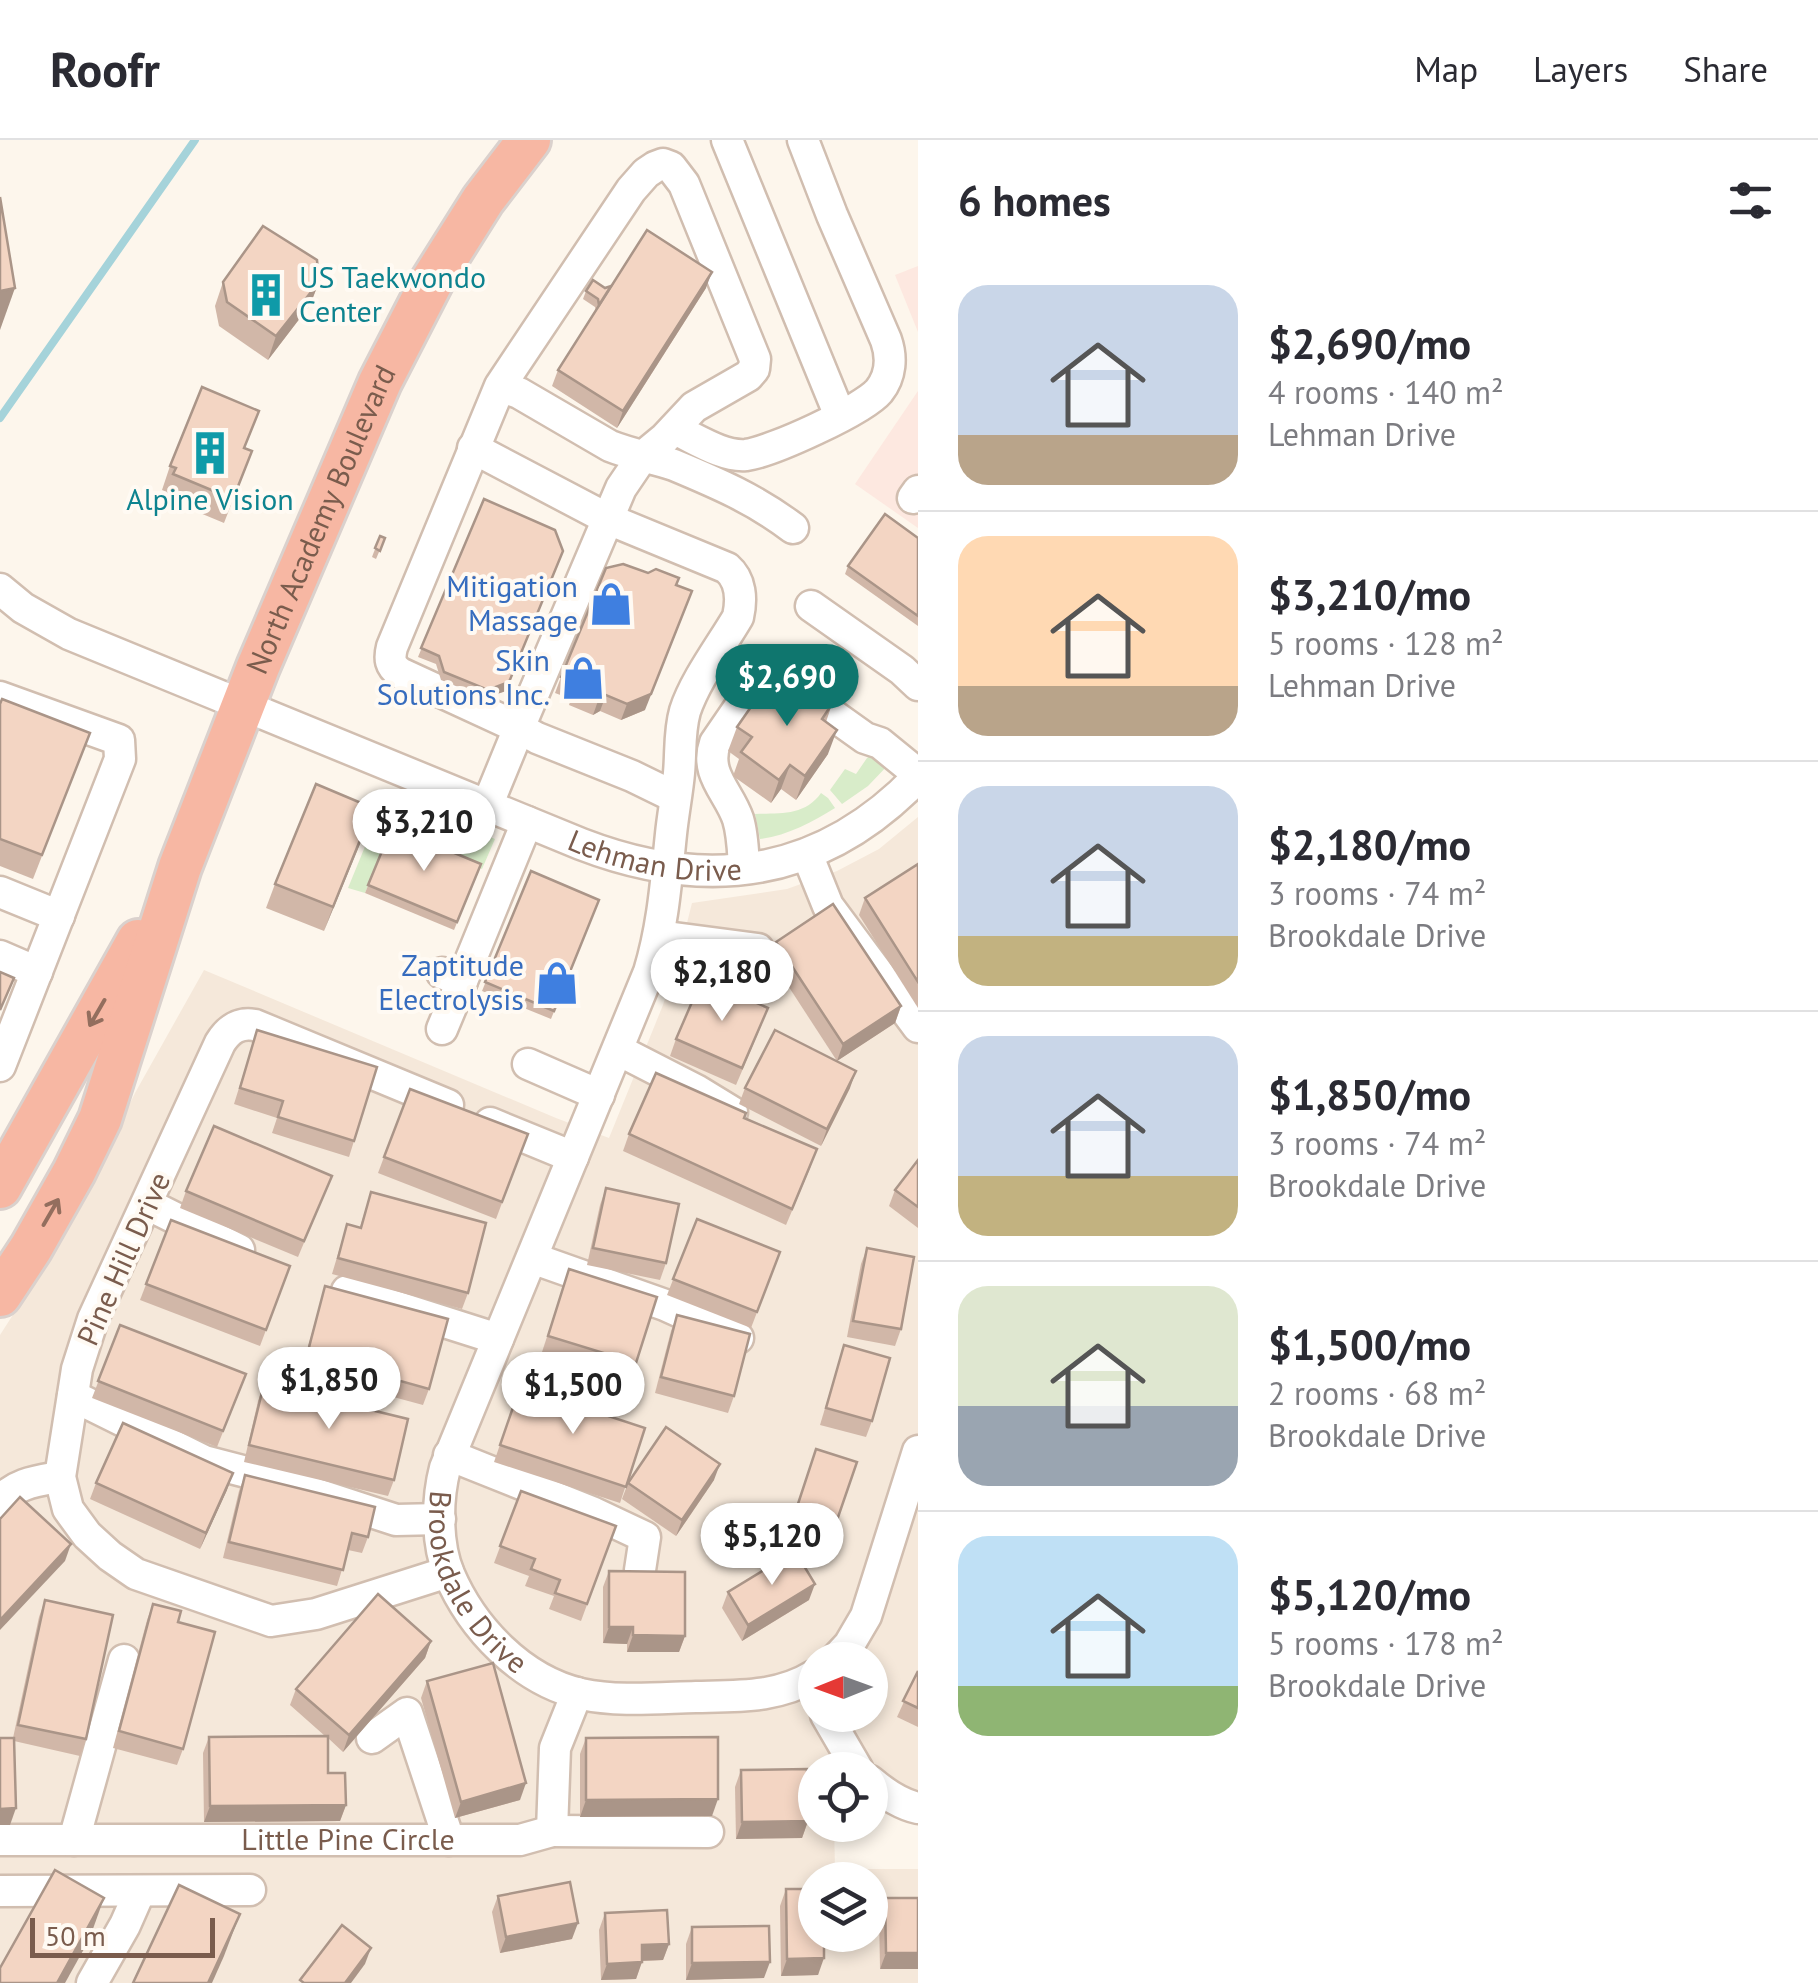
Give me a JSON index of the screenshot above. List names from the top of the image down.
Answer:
{
  "streets": {
    "highway": ["North Academy Boulevard"],
    "street": [
      "Lehman Drive",
      "Pine Hill Drive",
      "Brookdale Drive",
      "Little Pine Circle"
    ]
  },
  "crossings": [
    ["North Academy Boulevard", "Lehman Drive"],
    ["Lehman Drive", "Brookdale Drive"],
    ["Pine Hill Drive", "Brookdale Drive"]
  ],
  "places": {
    "building": ["US Taekwondo Center", "Alpine Vision"],
    "shop": ["Mitigation Massage", "Skin Solutions Inc.", "Zaptitude Electrolysis"]
  },
  "scale_bar": "50 m",
  "north": "left",
  "page": {
    "header": "Roofr",
    "nav": ["Map", "Layers", "Share"],
    "heading": "6 homes",
    "list": [
      {
        "name": "$2,690/mo",
        "note": "4 rooms · 140 m² · Lehman Drive"
      },
      {
        "name": "$3,210/mo",
        "note": "5 rooms · 128 m² · Lehman Drive"
      },
      {
        "name": "$2,180/mo",
        "note": "3 rooms · 74 m² · Brookdale Drive"
      },
      {
        "name": "$1,850/mo",
        "note": "3 rooms · 74 m² · Brookdale Drive"
      },
      {
        "name": "$1,500/mo",
        "note": "2 rooms · 68 m² · Brookdale Drive"
      },
      {
        "name": "$5,120/mo",
        "note": "5 rooms · 178 m² · Brookdale Drive"
      }
    ],
    "price": [
      "$2,690",
      "$3,210",
      "$2,180",
      "$1,850",
      "$1,500",
      "$5,120"
    ],
    "scale": "50 m"
  }
}
